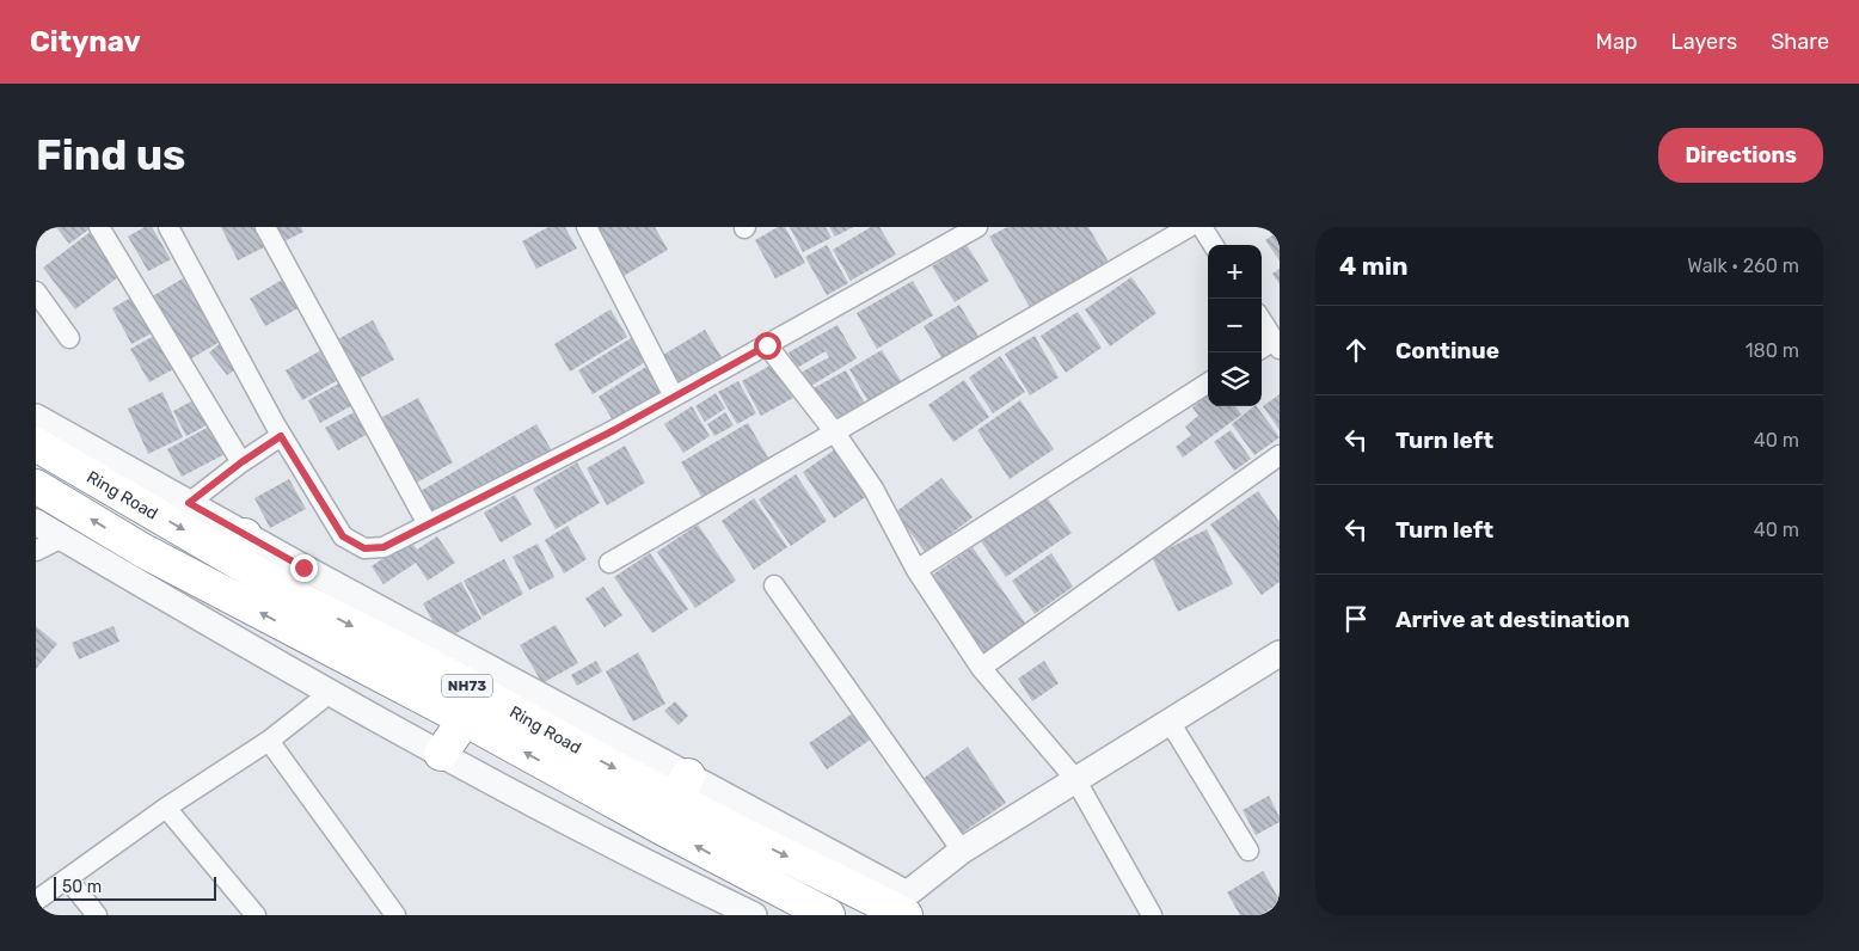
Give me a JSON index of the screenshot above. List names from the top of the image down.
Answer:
{
  "streets": {
    "highway": ["Ring Road", "NH73"]
  },
  "scale_bar": "50 m",
  "page": {
    "header": "Citynav",
    "nav": ["Map", "Layers", "Share"],
    "buttons": "Directions",
    "title": "Find us",
    "heading": ["4 min", "Walk · 260 m"],
    "map_buttons": ["+", "−"],
    "list": [
      ["Continue", "180 m"],
      ["Turn left", "40 m"],
      ["Turn left", "40 m"],
      "Arrive at destination"
    ],
    "scale": "50 m"
  }
}
